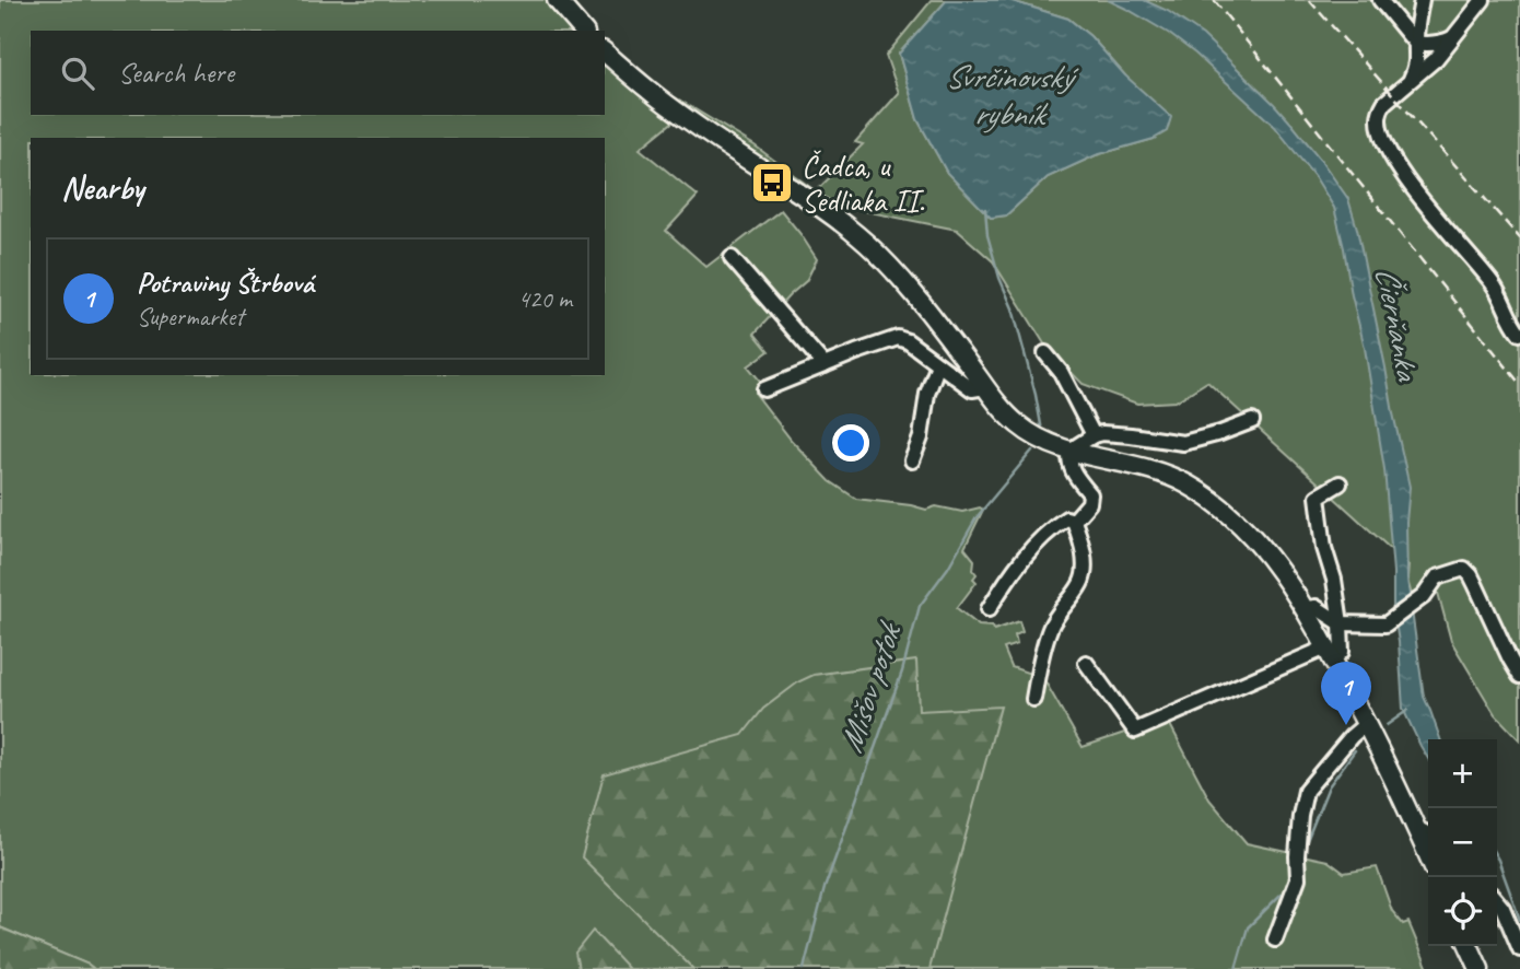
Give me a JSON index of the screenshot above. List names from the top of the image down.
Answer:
{
  "water": ["Svrčinovský rybník", "Čierňanka", "Mišov potok"],
  "places": {
    "bus stop": ["Čadca, u Sedliaka II."]
  },
  "page": {
    "search": "Search here",
    "heading": "Nearby",
    "list": [
      {
        "mark": "1",
        "name": "Potraviny Štrbová",
        "note": "Supermarket",
        "value": "420 m"
      }
    ],
    "pins": "1",
    "map_buttons": ["+", "−"]
  }
}
